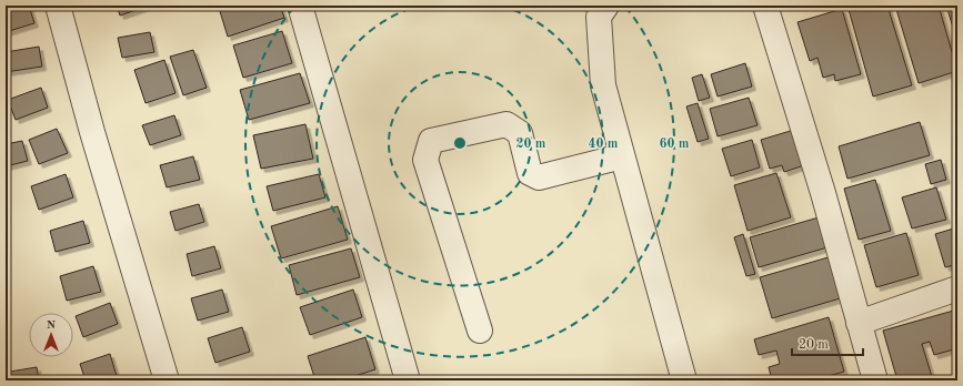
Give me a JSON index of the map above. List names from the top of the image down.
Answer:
{
  "scale_bar": "20 m",
  "north": "top",
  "rings": ["20 m", "40 m", "60 m"]
}
